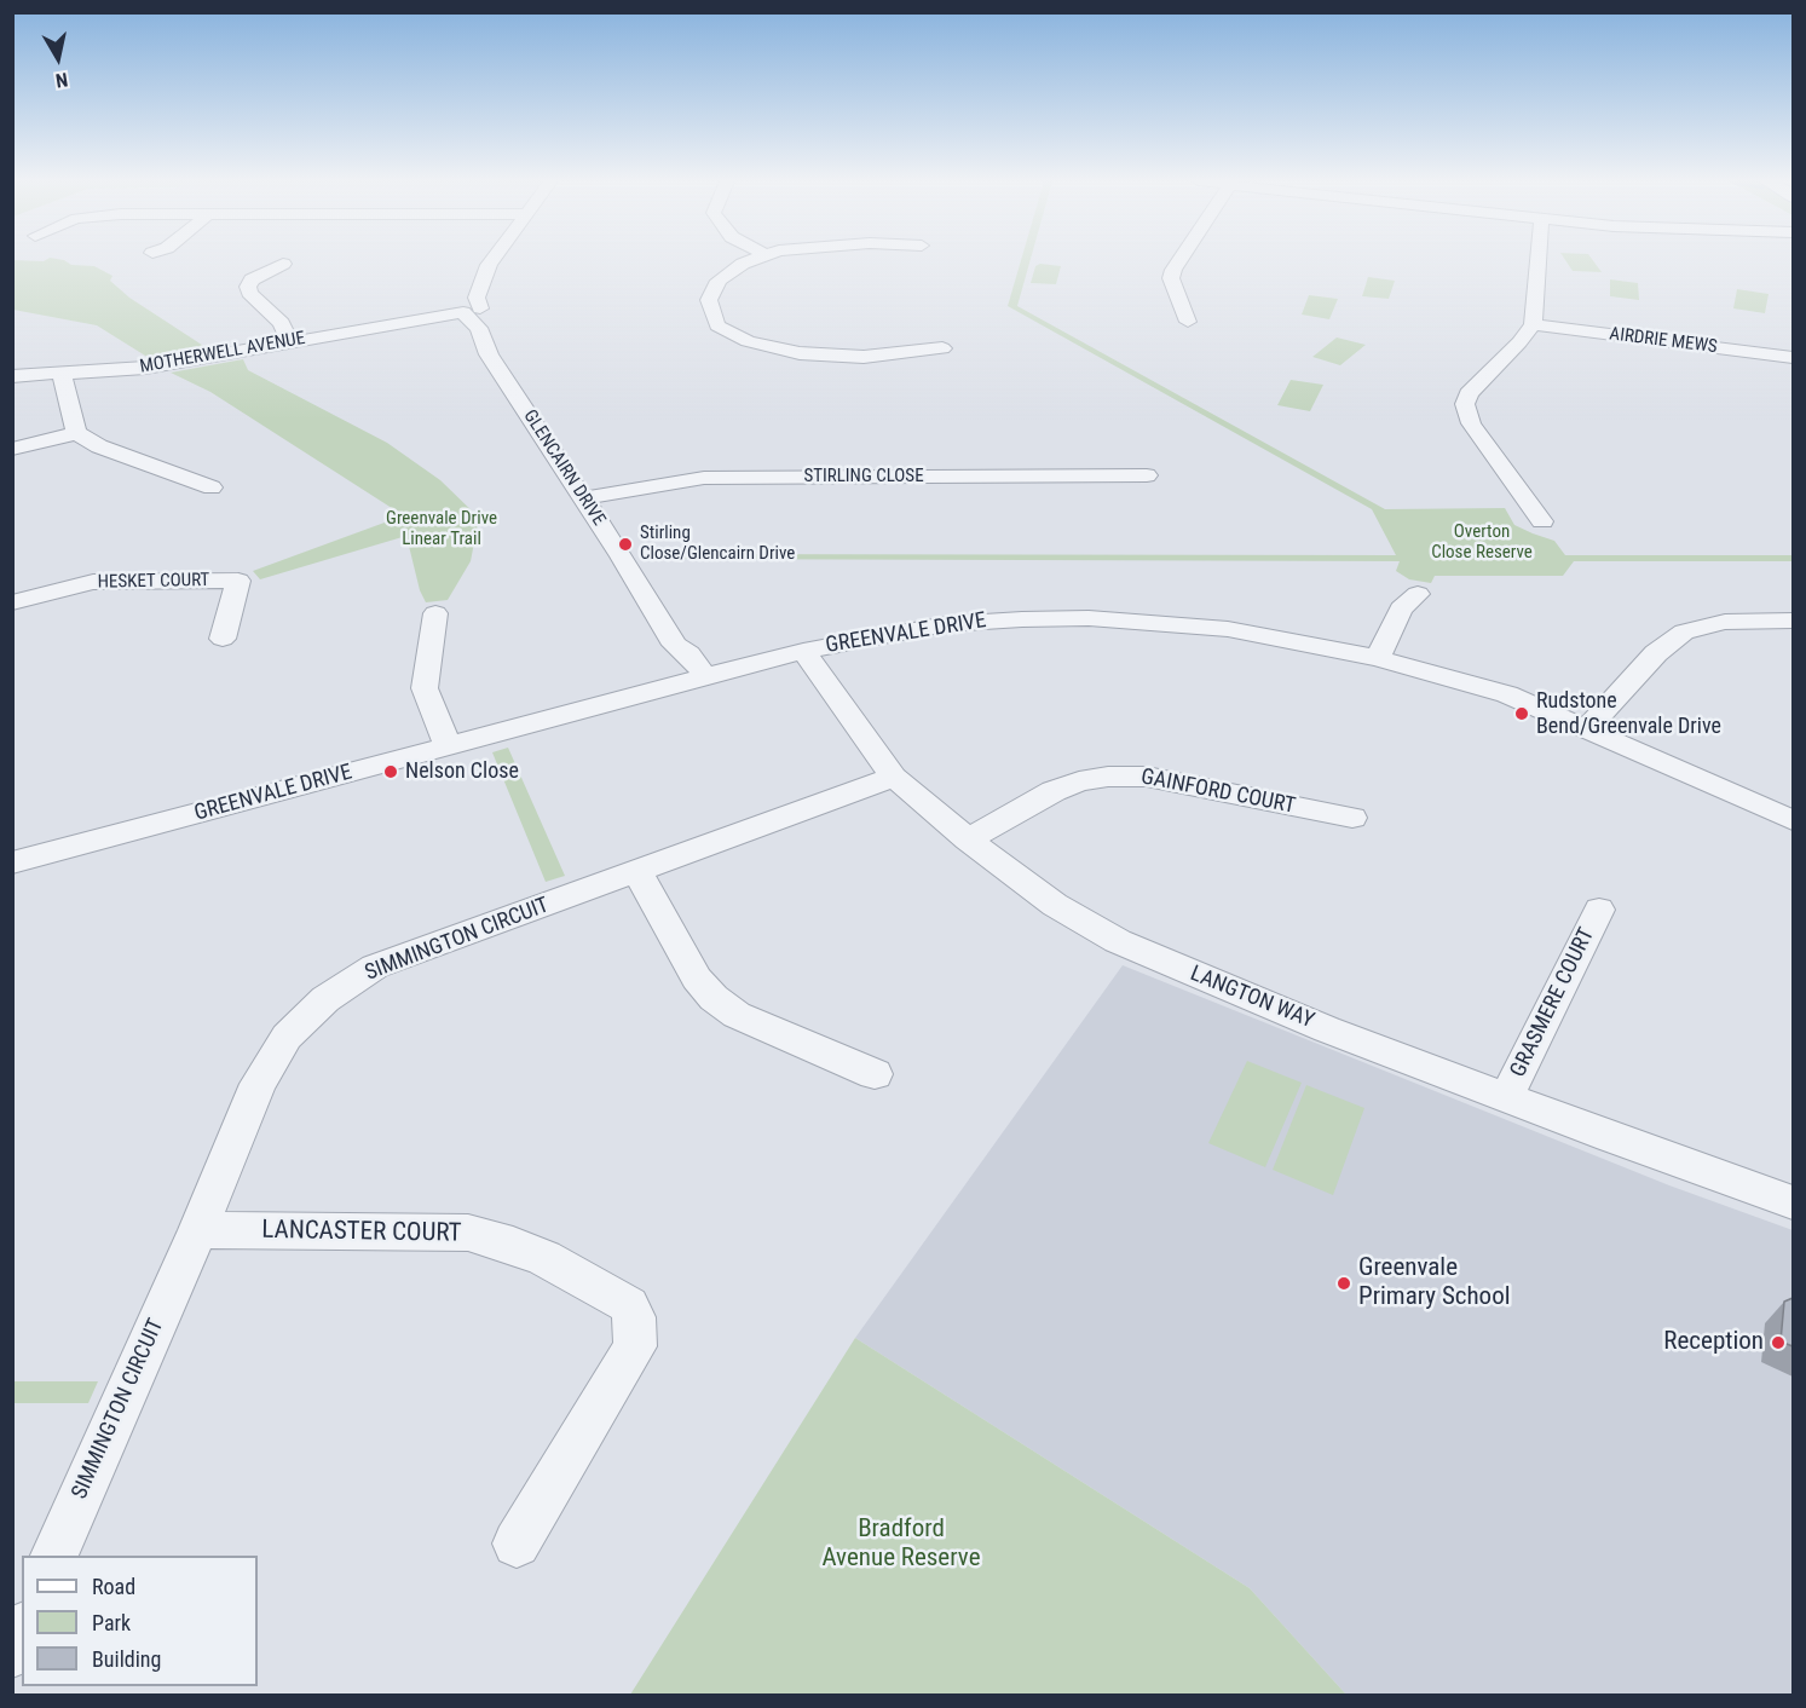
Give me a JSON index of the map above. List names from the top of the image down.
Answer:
{
  "streets": {
    "street": [
      "AIRDRIE MEWS",
      "MOTHERWELL AVENUE",
      "GLENCAIRN DRIVE",
      "STIRLING CLOSE",
      "HESKET COURT",
      "GREENVALE DRIVE",
      "GAINFORD COURT",
      "SIMMINGTON CIRCUIT",
      "LANGTON WAY",
      "GRASMERE COURT",
      "LANCASTER COURT"
    ]
  },
  "crossings": [
    ["MOTHERWELL AVENUE", "GLENCAIRN DRIVE"],
    ["GLENCAIRN DRIVE", "STIRLING CLOSE"],
    ["GLENCAIRN DRIVE", "GREENVALE DRIVE"],
    ["GREENVALE DRIVE", "LANGTON WAY"],
    ["GAINFORD COURT", "LANGTON WAY"],
    ["SIMMINGTON CIRCUIT", "LANGTON WAY"],
    ["SIMMINGTON CIRCUIT", "LANCASTER COURT"],
    ["LANGTON WAY", "GRASMERE COURT"]
  ],
  "parks": ["Greenvale Drive Linear Trail", "Overton Close Reserve", "Bradford Avenue Reserve"],
  "places": [
    "Stirling Close/Glencairn Drive",
    "Rudstone Bend/Greenvale Drive",
    "Nelson Close",
    "Greenvale Primary School",
    "Reception"
  ],
  "legend": ["Road", "Park", "Building"],
  "north": "bottom"
}
